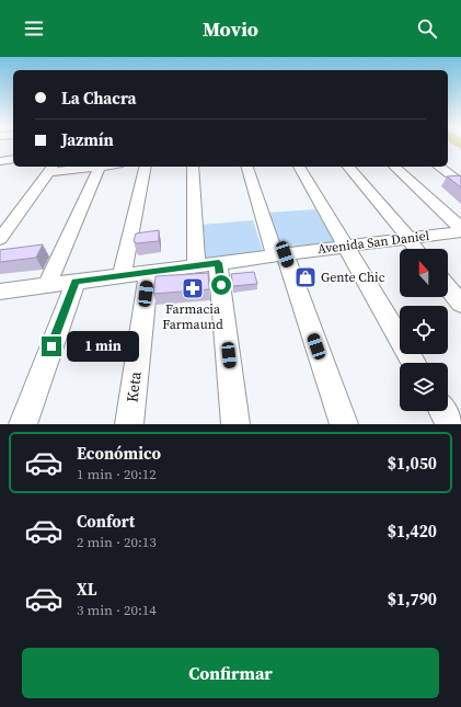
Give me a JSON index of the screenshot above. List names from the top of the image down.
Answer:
{
  "streets": {
    "street": ["Avenida San Daniel", "Keta"]
  },
  "crossings": [
    ["Avenida San Daniel", "Keta"]
  ],
  "places": {
    "shop": ["Gente Chic"],
    "pharmacy": ["Farmacia Farmaund"]
  },
  "north": "top",
  "page": {
    "header": "Movio",
    "banner": ["La Chacra", "Jazmín"],
    "bubble": "1 min",
    "list": [
      {
        "name": "Económico",
        "note": "1 min · 20:12",
        "value": "$1,050"
      },
      {
        "name": "Confort",
        "note": "2 min · 20:13",
        "value": "$1,420"
      },
      {
        "name": "XL",
        "note": "3 min · 20:14",
        "value": "$1,790"
      }
    ],
    "buttons": "Confirmar"
  }
}
